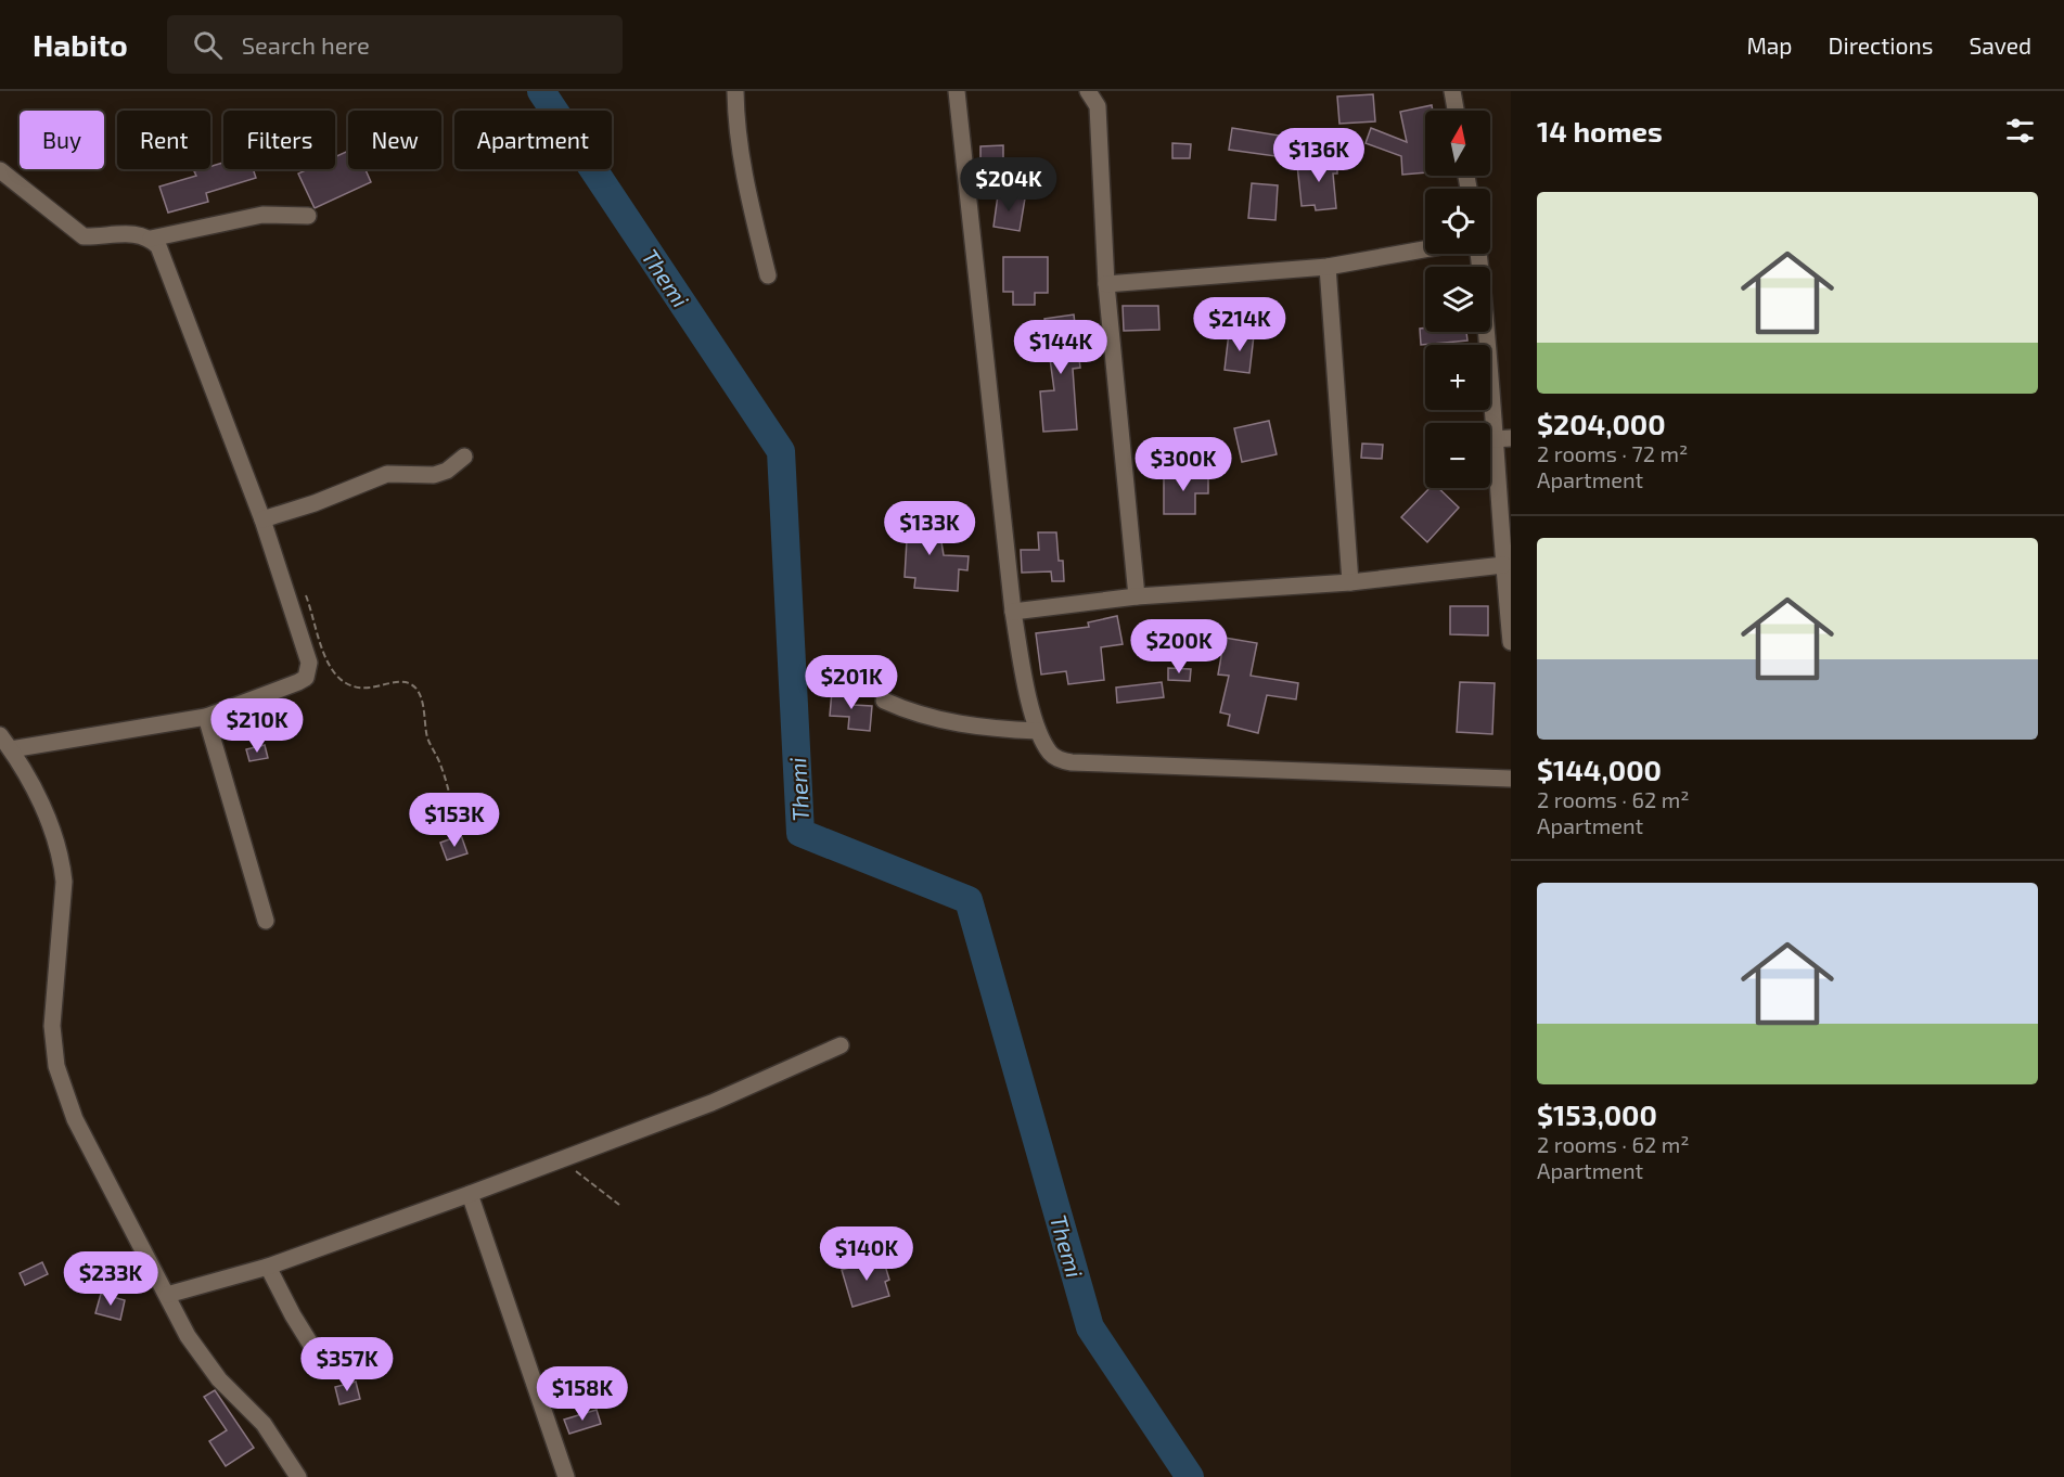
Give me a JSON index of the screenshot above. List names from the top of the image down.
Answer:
{
  "water": ["Themi"],
  "north": "top",
  "page": {
    "header": "Habito",
    "search": "Search here",
    "nav": ["Map", "Directions", "Saved"],
    "heading": "14 homes",
    "map_buttons": ["+", "−"],
    "chip": [
      "Buy",
      "Rent",
      "Filters",
      "New",
      "Apartment"
    ],
    "price": [
      "$136K",
      "$204K",
      "$214K",
      "$144K",
      "$300K",
      "$133K",
      "$200K",
      "$201K",
      "$210K",
      "$153K",
      "$140K",
      "$233K",
      "$357K",
      "$158K"
    ],
    "list": [
      {
        "name": "$204,000",
        "note": "2 rooms · 72 m² · Apartment"
      },
      {
        "name": "$144,000",
        "note": "2 rooms · 62 m² · Apartment"
      },
      {
        "name": "$153,000",
        "note": "2 rooms · 62 m² · Apartment"
      }
    ]
  }
}
